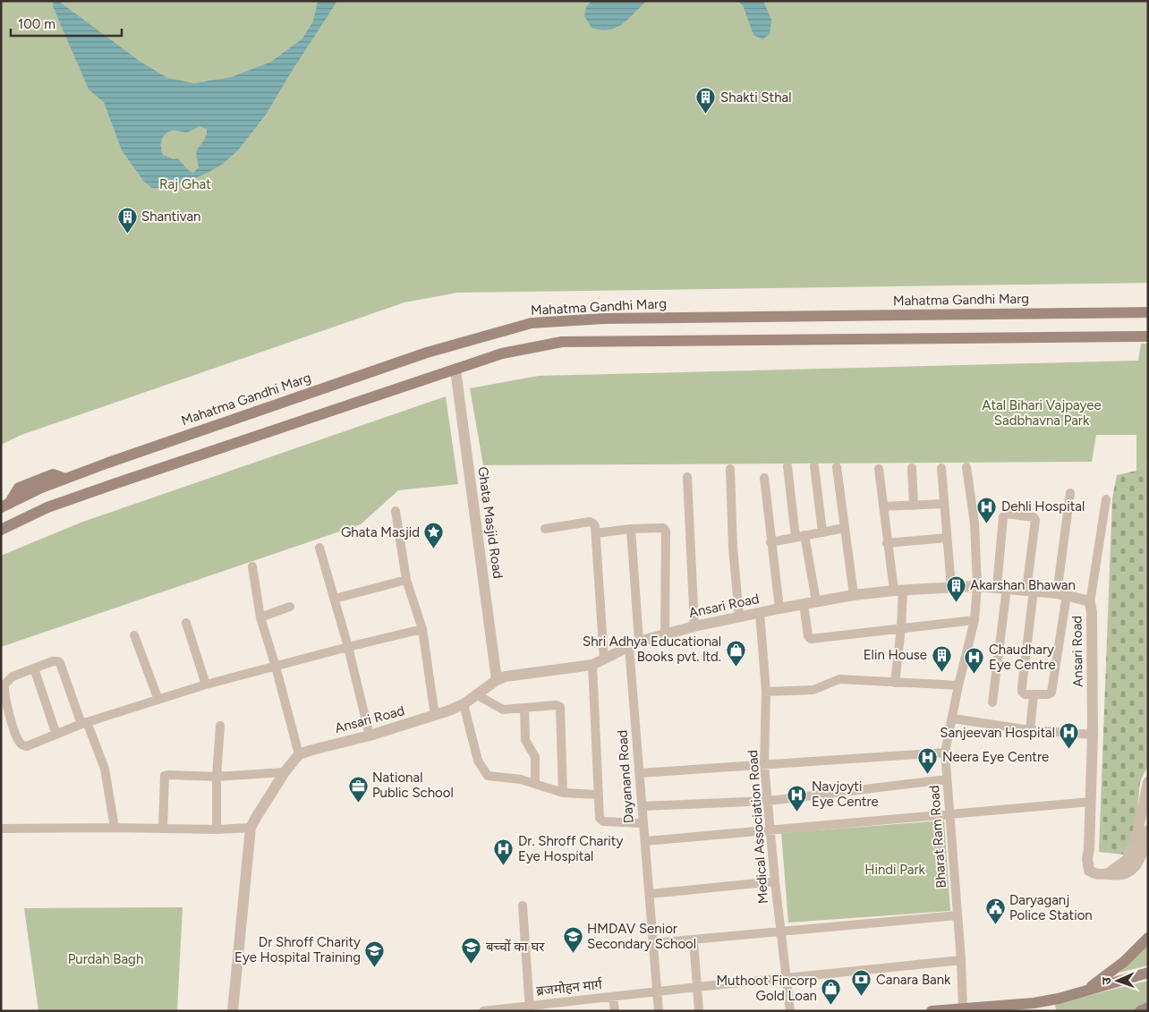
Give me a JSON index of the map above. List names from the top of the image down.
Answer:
{
  "streets": {
    "main road": ["Mahatma Gandhi Marg"],
    "street": [
      "Ghata Masjid Road",
      "Ansari Road",
      "Dayanand Road",
      "Medical Association Road",
      "Bharat Ram Road",
      "ब्रजमोहन मार्ग"
    ]
  },
  "crossings": [
    ["Ghata Masjid Road", "Ansari Road"],
    ["Ansari Road", "Dayanand Road"],
    ["Ansari Road", "Medical Association Road"],
    ["Ansari Road", "Bharat Ram Road"],
    ["Dayanand Road", "ब्रजमोहन मार्ग"],
    ["Medical Association Road", "ब्रजमोहन मार्ग"],
    ["Bharat Ram Road", "ब्रजमोहन मार्ग"]
  ],
  "parks": [
    "Raj Ghat",
    "Atal Bihari Vajpayee Sadbhavna Park",
    "Hindi Park",
    "Purdah Bagh"
  ],
  "places": {
    "building": [
      "Shakti Sthal",
      "Shantivan",
      "Akarshan Bhawan",
      "Elin House"
    ],
    "hospital": [
      "Dehli Hospital",
      "Chaudhary Eye Centre",
      "Sanjeevan Hospital",
      "Neera Eye Centre",
      "Navjoyti Eye Centre",
      "Dr. Shroff Charity Eye Hospital"
    ],
    "place": ["Ghata Masjid"],
    "shop": ["Shri Adhya Educational Books pvt. ltd.", "Muthoot Fincorp Gold Loan"],
    "office": ["National Public School"],
    "public building": ["Daryaganj Police Station"],
    "school or university": ["HMDAV Senior Secondary School", "बच्चों का घर", "Dr Shroff Charity Eye Hospital Training"],
    "bank": ["Canara Bank"]
  },
  "scale_bar": "100 m",
  "north": "left"
}
